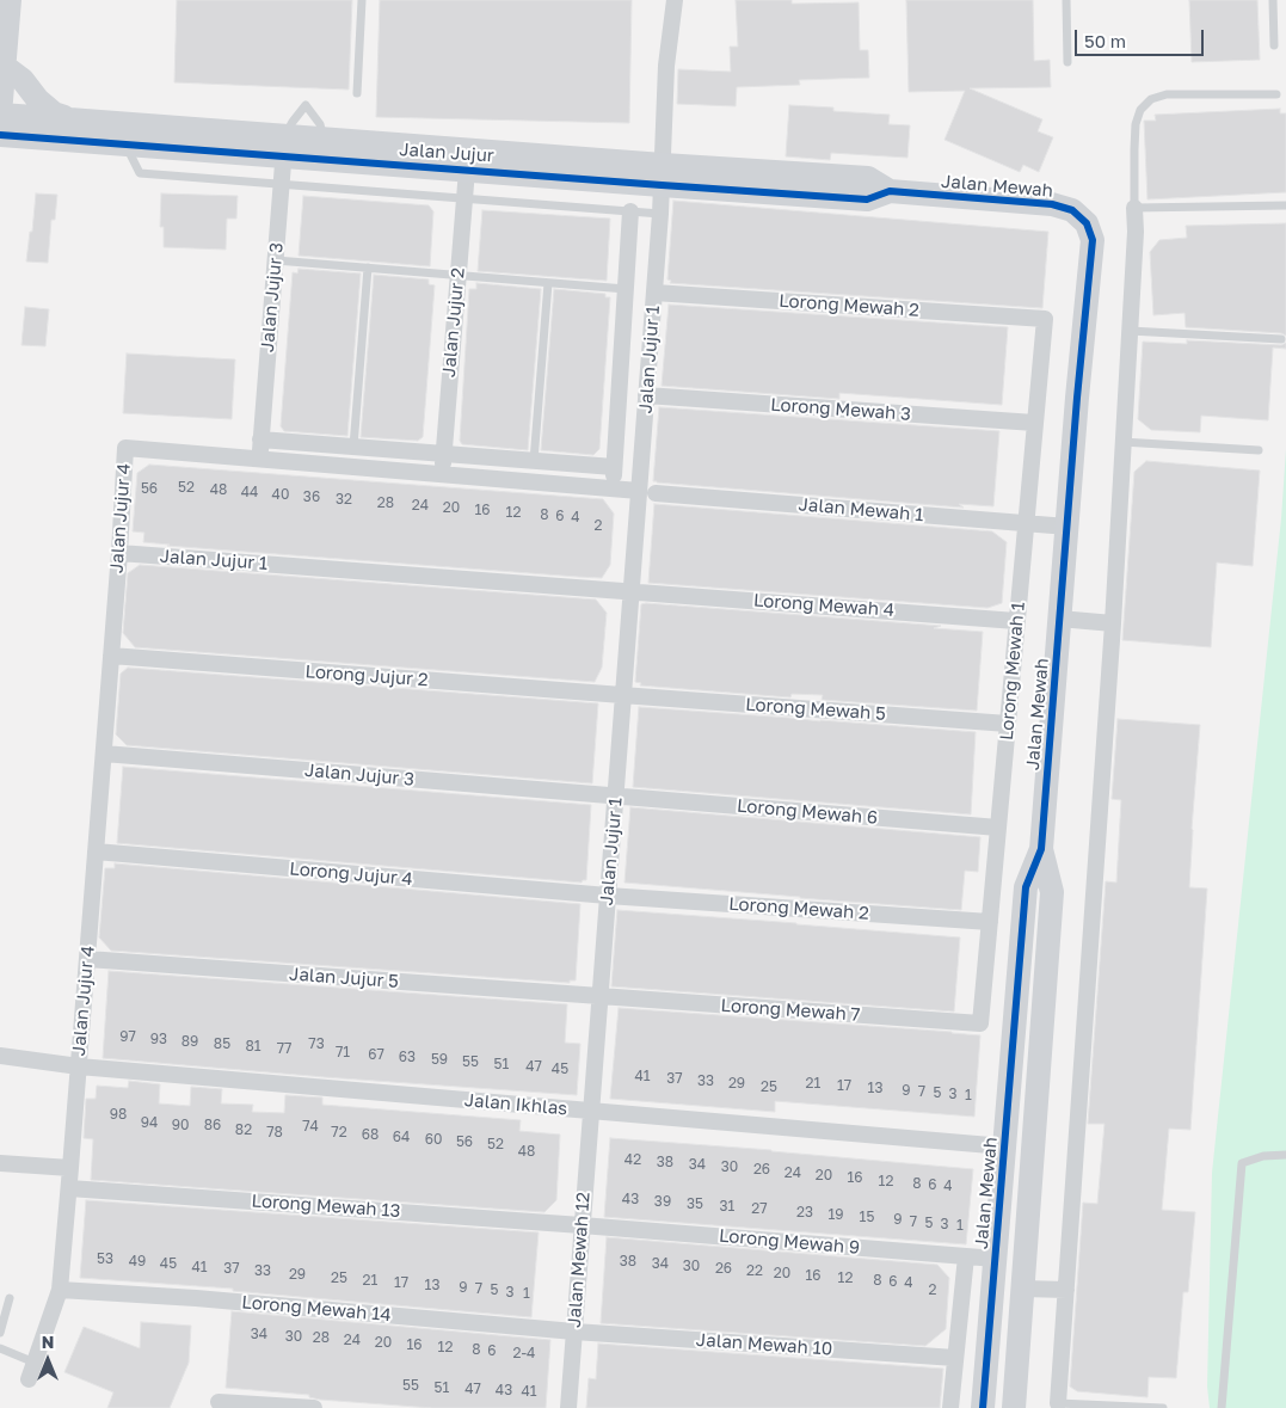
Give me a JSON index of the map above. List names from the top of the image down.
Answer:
{
  "streets": {
    "street": [
      "Jalan Jujur",
      "Jalan Mewah",
      "Jalan Jujur 3",
      "Lorong Mewah 2",
      "Jalan Jujur 2",
      "Jalan Jujur 1",
      "Lorong Mewah 3",
      "Jalan Mewah 1",
      "Jalan Jujur 4",
      "Lorong Mewah 4",
      "Lorong Mewah 1",
      "Lorong Jujur 2",
      "Lorong Mewah 5",
      "Lorong Mewah 6",
      "Lorong Jujur 4",
      "Jalan Jujur 5",
      "Lorong Mewah 7",
      "Jalan Ikhlas",
      "Lorong Mewah 13",
      "Lorong Mewah 9",
      "Jalan Mewah 12",
      "Lorong Mewah 14",
      "Jalan Mewah 10"
    ]
  },
  "crossings": [
    ["Jalan Jujur", "Jalan Mewah"],
    ["Jalan Jujur", "Jalan Jujur 3"],
    ["Jalan Jujur", "Jalan Jujur 2"],
    ["Jalan Jujur", "Jalan Jujur 1"],
    ["Jalan Mewah", "Jalan Mewah 1"],
    ["Jalan Mewah", "Jalan Ikhlas"],
    ["Jalan Mewah", "Lorong Mewah 9"],
    ["Jalan Jujur 3", "Jalan Jujur 1"],
    ["Jalan Jujur 3", "Jalan Jujur 4"],
    ["Jalan Jujur 3", "Lorong Mewah 6"],
    ["Lorong Mewah 2", "Jalan Jujur 1"],
    ["Lorong Mewah 2", "Lorong Mewah 1"],
    ["Lorong Mewah 2", "Lorong Jujur 4"],
    ["Jalan Jujur 2", "Jalan Jujur 4"],
    ["Jalan Jujur 1", "Lorong Mewah 3"],
    ["Jalan Jujur 1", "Jalan Jujur 4"],
    ["Jalan Jujur 1", "Lorong Mewah 4"],
    ["Jalan Jujur 1", "Lorong Jujur 2"],
    ["Jalan Jujur 1", "Lorong Mewah 5"],
    ["Jalan Jujur 1", "Lorong Mewah 6"],
    ["Jalan Jujur 1", "Lorong Jujur 4"],
    ["Jalan Jujur 1", "Jalan Jujur 5"],
    ["Jalan Jujur 1", "Lorong Mewah 7"],
    ["Jalan Jujur 1", "Jalan Ikhlas"],
    ["Jalan Jujur 1", "Jalan Mewah 12"],
    ["Lorong Mewah 3", "Lorong Mewah 1"],
    ["Jalan Mewah 1", "Lorong Mewah 1"],
    ["Jalan Jujur 4", "Lorong Jujur 2"],
    ["Jalan Jujur 4", "Lorong Jujur 4"],
    ["Jalan Jujur 4", "Jalan Jujur 5"],
    ["Jalan Jujur 4", "Jalan Ikhlas"],
    ["Lorong Mewah 4", "Lorong Mewah 1"],
    ["Lorong Mewah 1", "Lorong Mewah 5"],
    ["Lorong Mewah 1", "Lorong Mewah 6"],
    ["Lorong Mewah 1", "Lorong Mewah 7"],
    ["Lorong Jujur 2", "Lorong Mewah 5"],
    ["Jalan Jujur 5", "Lorong Mewah 7"],
    ["Jalan Ikhlas", "Jalan Mewah 12"],
    ["Lorong Mewah 13", "Lorong Mewah 9"],
    ["Lorong Mewah 13", "Jalan Mewah 12"],
    ["Lorong Mewah 9", "Jalan Mewah 12"],
    ["Jalan Mewah 12", "Lorong Mewah 14"],
    ["Jalan Mewah 12", "Jalan Mewah 10"],
    ["Lorong Mewah 14", "Jalan Mewah 10"]
  ],
  "house_numbers": [
    "52",
    "56",
    "48",
    "44",
    "40",
    "36",
    "32",
    "28",
    "24",
    "20",
    "16",
    "12",
    "8",
    "6",
    "4",
    "2",
    "97",
    "93",
    "89",
    "85",
    "73",
    "81",
    "77",
    "71",
    "67",
    "63",
    "59",
    "55",
    "51",
    "47",
    "45",
    "41",
    "37",
    "33",
    "29",
    "21",
    "17",
    "25",
    "13",
    "9",
    "7",
    "5",
    "3",
    "1",
    "98",
    "94",
    "90",
    "86",
    "74",
    "82",
    "78",
    "72",
    "68",
    "64",
    "60",
    "56",
    "52",
    "48",
    "42",
    "38",
    "34",
    "30",
    "26",
    "24",
    "20",
    "16",
    "12",
    "8",
    "6",
    "4",
    "43",
    "39",
    "35",
    "31",
    "27",
    "23",
    "19",
    "15",
    "9",
    "7",
    "5",
    "3",
    "1",
    "53",
    "49",
    "38",
    "45",
    "34",
    "30",
    "41",
    "37",
    "26",
    "33",
    "22",
    "20",
    "29",
    "16",
    "25",
    "12",
    "21",
    "8",
    "6",
    "17",
    "4",
    "13",
    "9",
    "7",
    "5",
    "2",
    "3",
    "1",
    "34",
    "30",
    "28",
    "24",
    "20",
    "16",
    "12",
    "8",
    "6",
    "2-4",
    "55",
    "51",
    "47",
    "43",
    "41"
  ],
  "scale_bar": "50 m",
  "north": "top"
}
